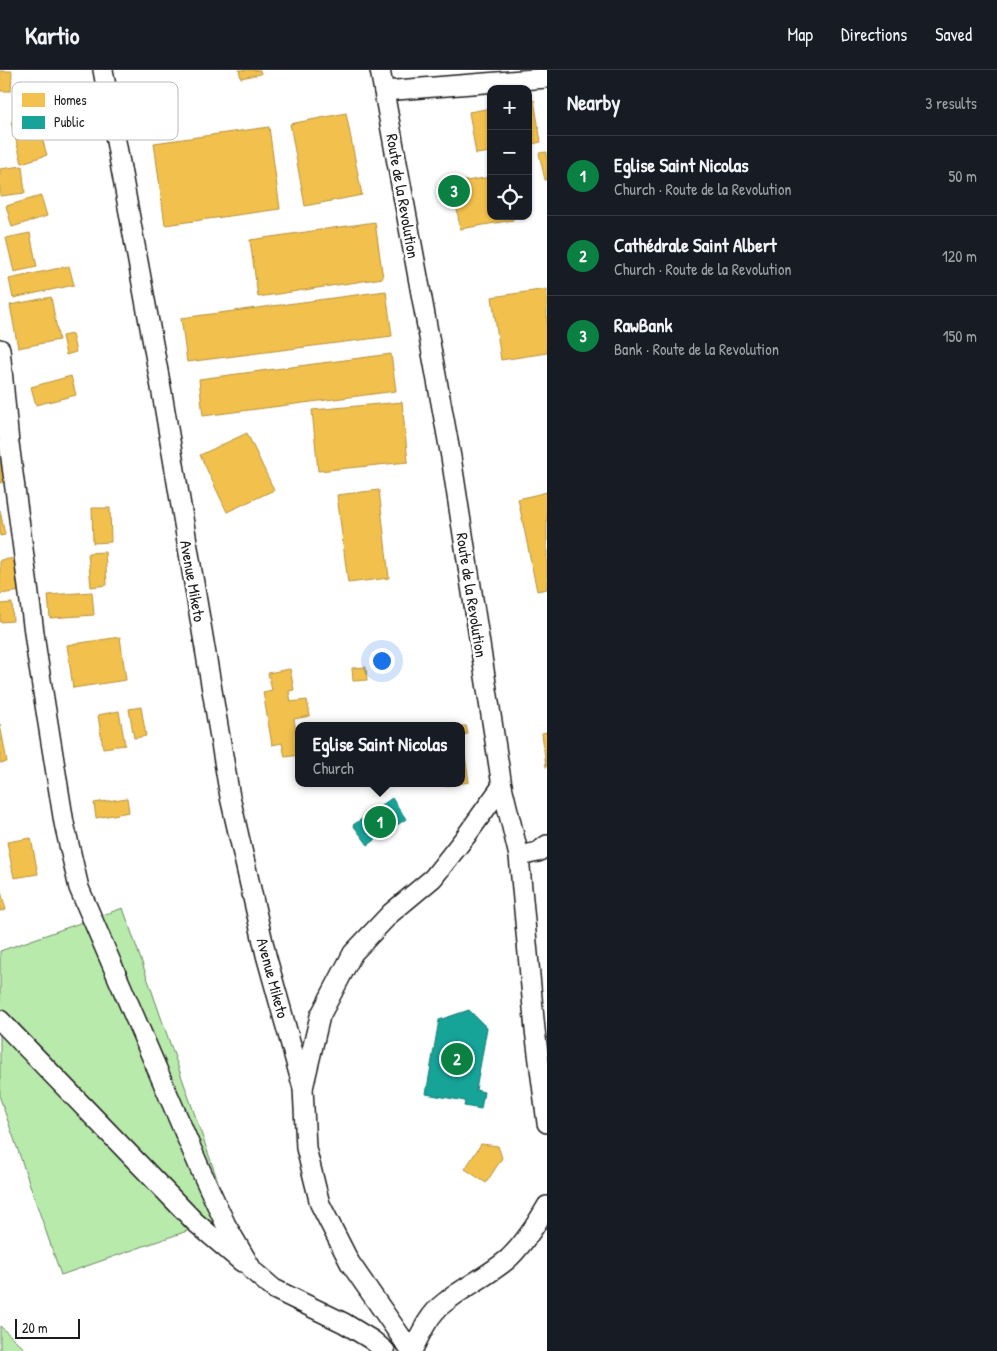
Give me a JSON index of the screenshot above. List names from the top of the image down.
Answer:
{
  "streets": {
    "street": ["Route de la Revolution", "Avenue Miketo"]
  },
  "legend": ["Homes", "Public"],
  "scale_bar": "20 m",
  "page": {
    "header": "Kartio",
    "nav": ["Map", "Directions", "Saved"],
    "heading": ["Nearby", "3 results"],
    "map_buttons": ["+", "−"],
    "list": [
      {
        "mark": "1",
        "name": "Eglise Saint Nicolas",
        "note": "Church · Route de la Revolution",
        "value": "50 m"
      },
      {
        "mark": "2",
        "name": "Cathédrale Saint Albert",
        "note": "Church · Route de la Revolution",
        "value": "120 m"
      },
      {
        "mark": "3",
        "name": "RawBank",
        "note": "Bank · Route de la Revolution",
        "value": "150 m"
      }
    ],
    "pins": ["3", "1", "2"],
    "popup": ["Eglise Saint Nicolas", "Church"],
    "scale": "20 m"
  }
}
